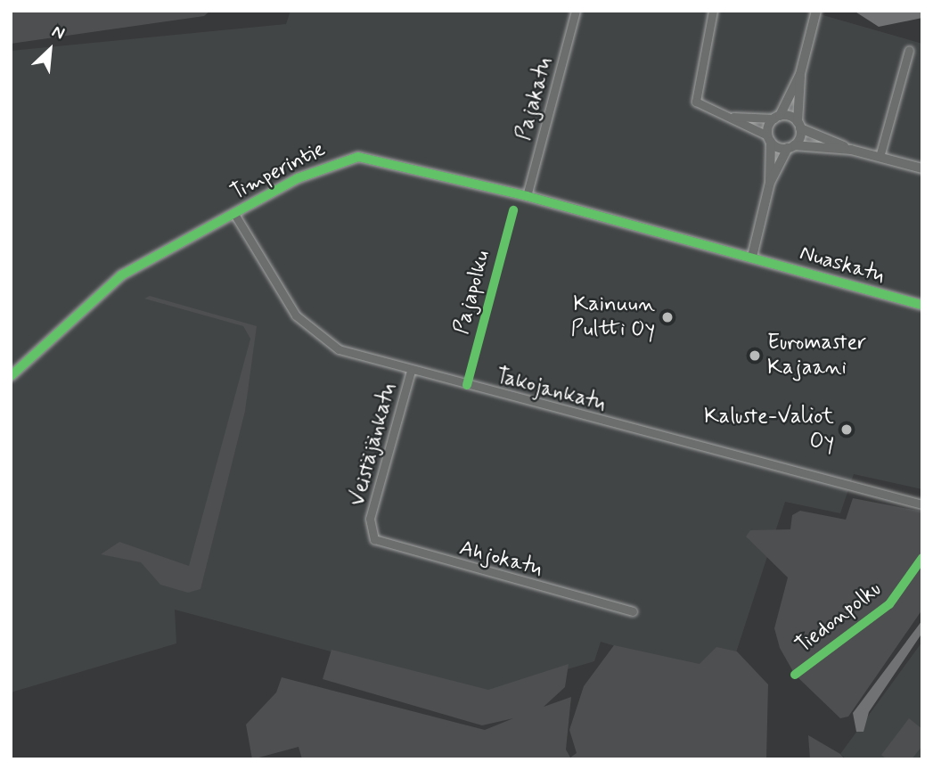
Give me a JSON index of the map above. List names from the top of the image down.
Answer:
{
  "streets": {
    "street": [
      "Pajakatu",
      "Timperintie",
      "Nuaskatu",
      "Takojankatu",
      "Veistäjänkatu",
      "Ahjokatu"
    ],
    "cycle path": ["Pajapolku", "Tiedonpolku"]
  },
  "crossings": [
    ["Pajakatu", "Timperintie"],
    ["Timperintie", "Nuaskatu"],
    ["Timperintie", "Takojankatu"],
    ["Takojankatu", "Veistäjänkatu"],
    ["Veistäjänkatu", "Ahjokatu"]
  ],
  "places": ["Kainuun Pultti Oy", "Euromaster Kajaani", "Kaluste-Valiot Oy"],
  "north": "top right"
}
